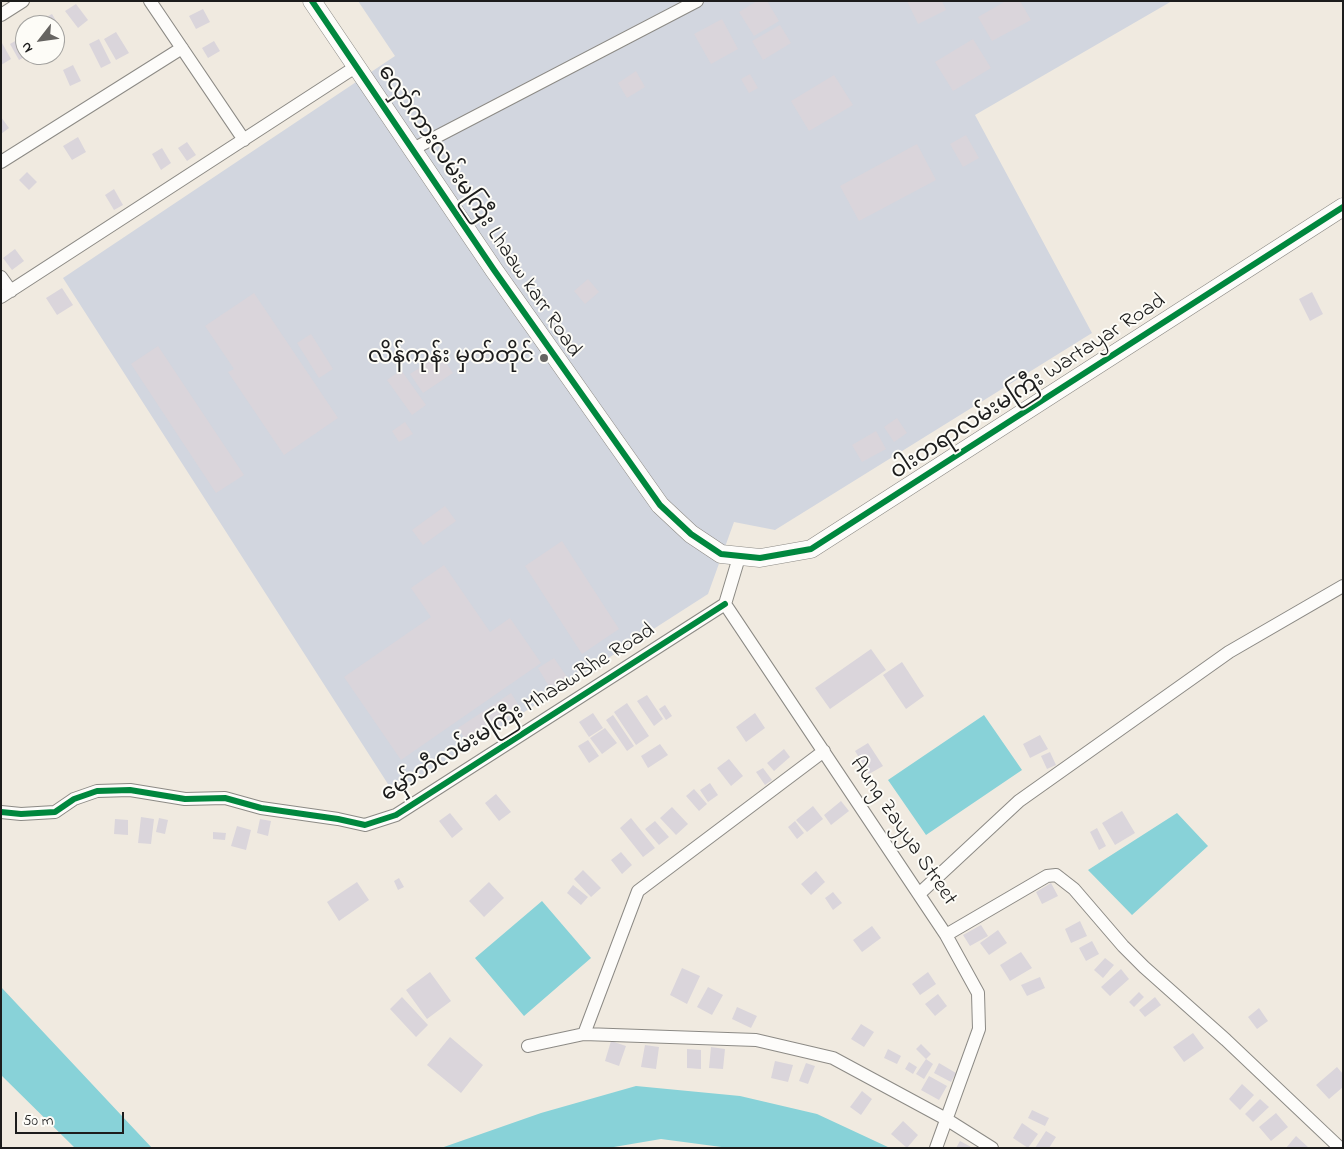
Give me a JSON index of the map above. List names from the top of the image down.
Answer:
{
  "streets": {
    "street": [
      "လှော်ကားလမ်းမကြီး Lhaaw karr Road",
      "ဝါးတရာလမ်းမကြီး Wartayar Road",
      "မှော်ဘီလမ်းမကြီး MhaawBhe Road",
      "Aung Zayya Street"
    ]
  },
  "crossings": [
    ["လှော်ကားလမ်းမကြီး Lhaaw karr Road", "ဝါးတရာလမ်းမကြီး Wartayar Road"],
    ["မှော်ဘီလမ်းမကြီး MhaawBhe Road", "Aung Zayya Street"]
  ],
  "places": ["လိန်ကုန်း မှတ်တိုင်"],
  "scale_bar": "50 m",
  "north": "bottom left"
}
